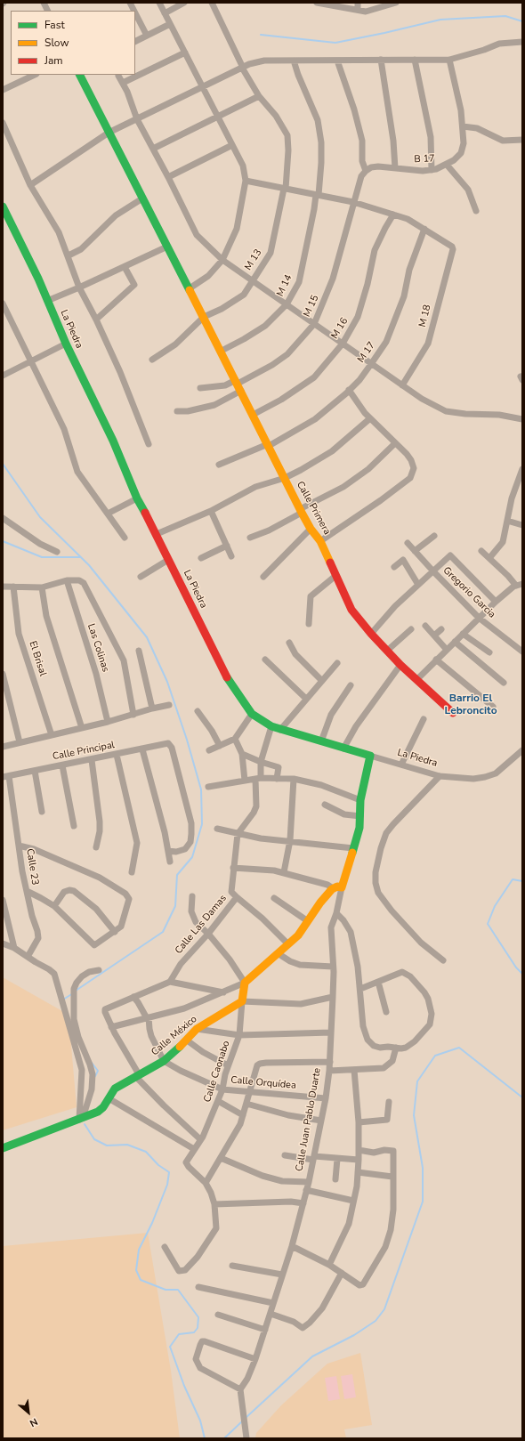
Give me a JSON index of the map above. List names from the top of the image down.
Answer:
{
  "streets": {
    "street": [
      "B 17",
      "M 13",
      "M 14",
      "M 15",
      "M 18",
      "M 16",
      "La Piedra",
      "M 17",
      "Calle Primera",
      "Gregorio Garcia",
      "Las Colinas",
      "El Brisal",
      "Calle Principal",
      "Calle 23",
      "Calle Las Damas",
      "Calle México",
      "Calle Caonabo",
      "Calle Orquídea",
      "Calle Juan Pablo Duarte"
    ]
  },
  "crossings": [
    ["M 13", "Calle Primera"],
    ["M 14", "Calle Primera"],
    ["M 15", "Calle Primera"],
    ["M 18", "M 17"],
    ["M 16", "Calle Primera"],
    ["La Piedra", "Calle Juan Pablo Duarte"],
    ["M 17", "Calle Primera"],
    ["Calle Principal", "Calle 23"],
    ["Calle México", "Calle Caonabo"],
    ["Calle México", "Calle Orquídea"],
    ["Calle Caonabo", "Calle Orquídea"],
    ["Calle Orquídea", "Calle Juan Pablo Duarte"]
  ],
  "districts": ["Barrio El Lebroncito"],
  "legend": ["Fast", "Slow", "Jam"],
  "north": "bottom right"
}
